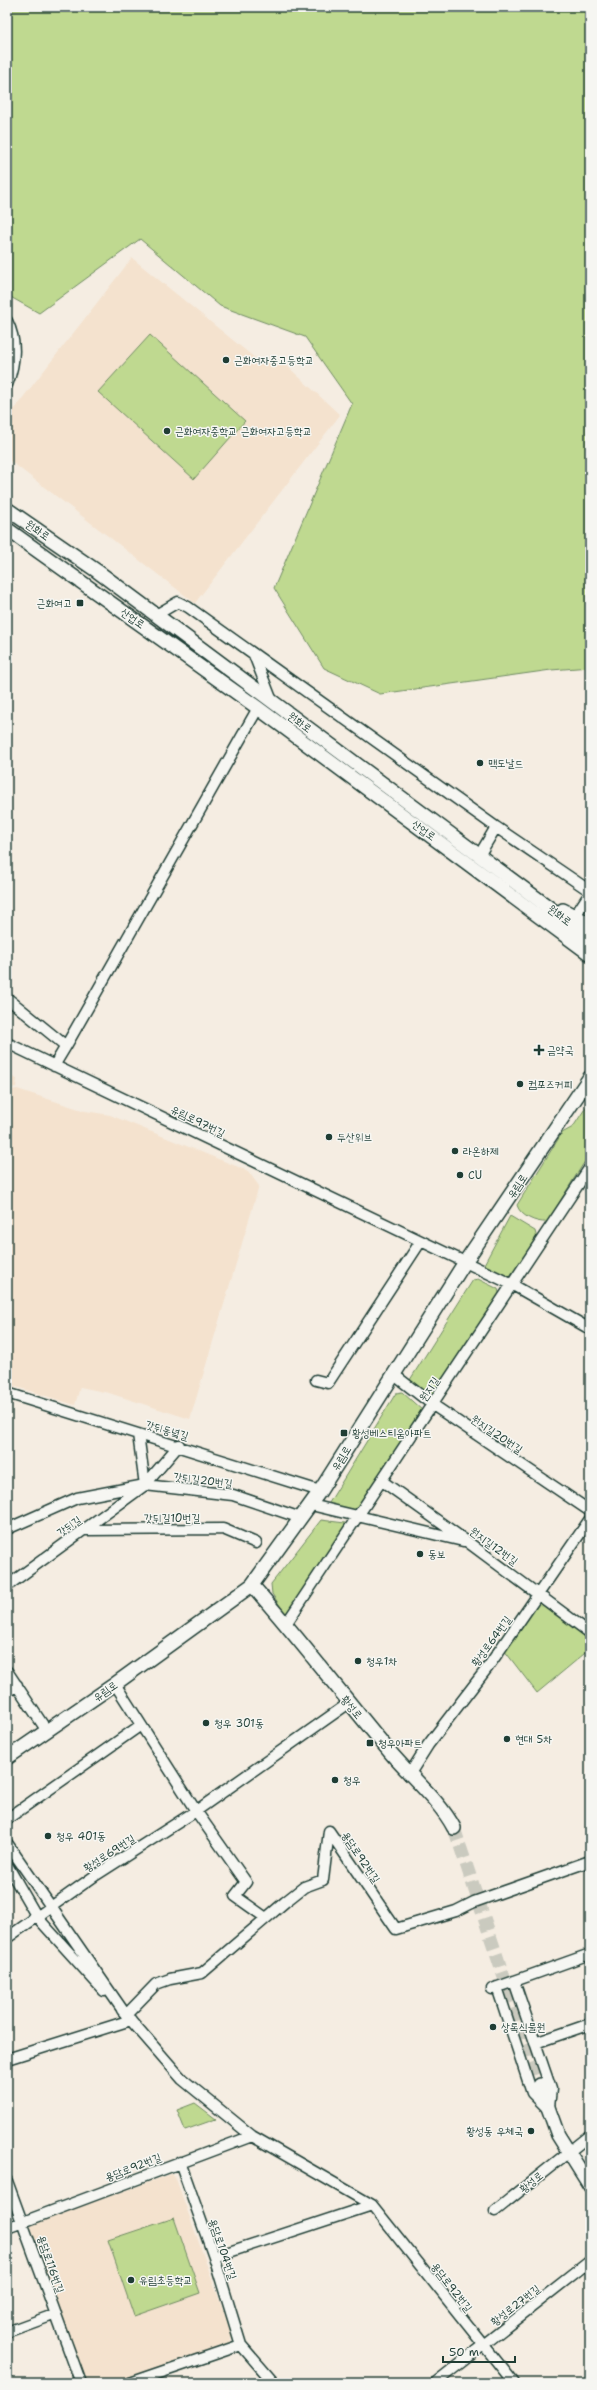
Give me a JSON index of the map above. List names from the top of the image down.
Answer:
{
  "streets": {
    "street": [
      "원화로",
      "산업로",
      "유림로97번길",
      "유림로",
      "원지길",
      "갓뒤동녘길",
      "원지길20번길",
      "갓뒤길20번길",
      "갓뒤길10번길",
      "갓뒤길",
      "원지길12번길",
      "황성로64번길",
      "황성로",
      "황성로69번길",
      "용담로92번길",
      "용담로104번길",
      "용담로116번길",
      "황성로27번길"
    ]
  },
  "crossings": [
    ["유림로97번길", "유림로"],
    ["유림로97번길", "원지길"],
    ["유림로", "갓뒤동녘길"],
    ["유림로", "원지길20번길"],
    ["유림로", "갓뒤길20번길"],
    ["유림로", "황성로"],
    ["원지길", "원지길20번길"],
    ["원지길", "원지길12번길"],
    ["원지길", "황성로"],
    ["갓뒤동녘길", "갓뒤길20번길"],
    ["갓뒤길20번길", "갓뒤길"],
    ["갓뒤길10번길", "갓뒤길"],
    ["원지길12번길", "황성로64번길"],
    ["황성로64번길", "황성로"],
    ["황성로", "황성로69번길"],
    ["황성로69번길", "용담로92번길"],
    ["용담로92번길", "용담로104번길"],
    ["용담로92번길", "용담로116번길"],
    ["용담로92번길", "황성로27번길"]
  ],
  "places": {
    "other": [
      "근화여자중고등학교",
      "근화여자중학교 근화여자고등학교",
      "맥도날드",
      "컴포즈커피",
      "두산위브",
      "라온하제",
      "CU",
      "동보",
      "청우1차",
      "청우 301동",
      "현대 5차",
      "청우",
      "청우 401동",
      "상록식물원",
      "황성동 우체국",
      "유림초등학교"
    ],
    "transit": ["근화여고", "황성베스티움아파트", "청우아파트"],
    "health": ["금약국"]
  },
  "scale_bar": "50 m"
}
